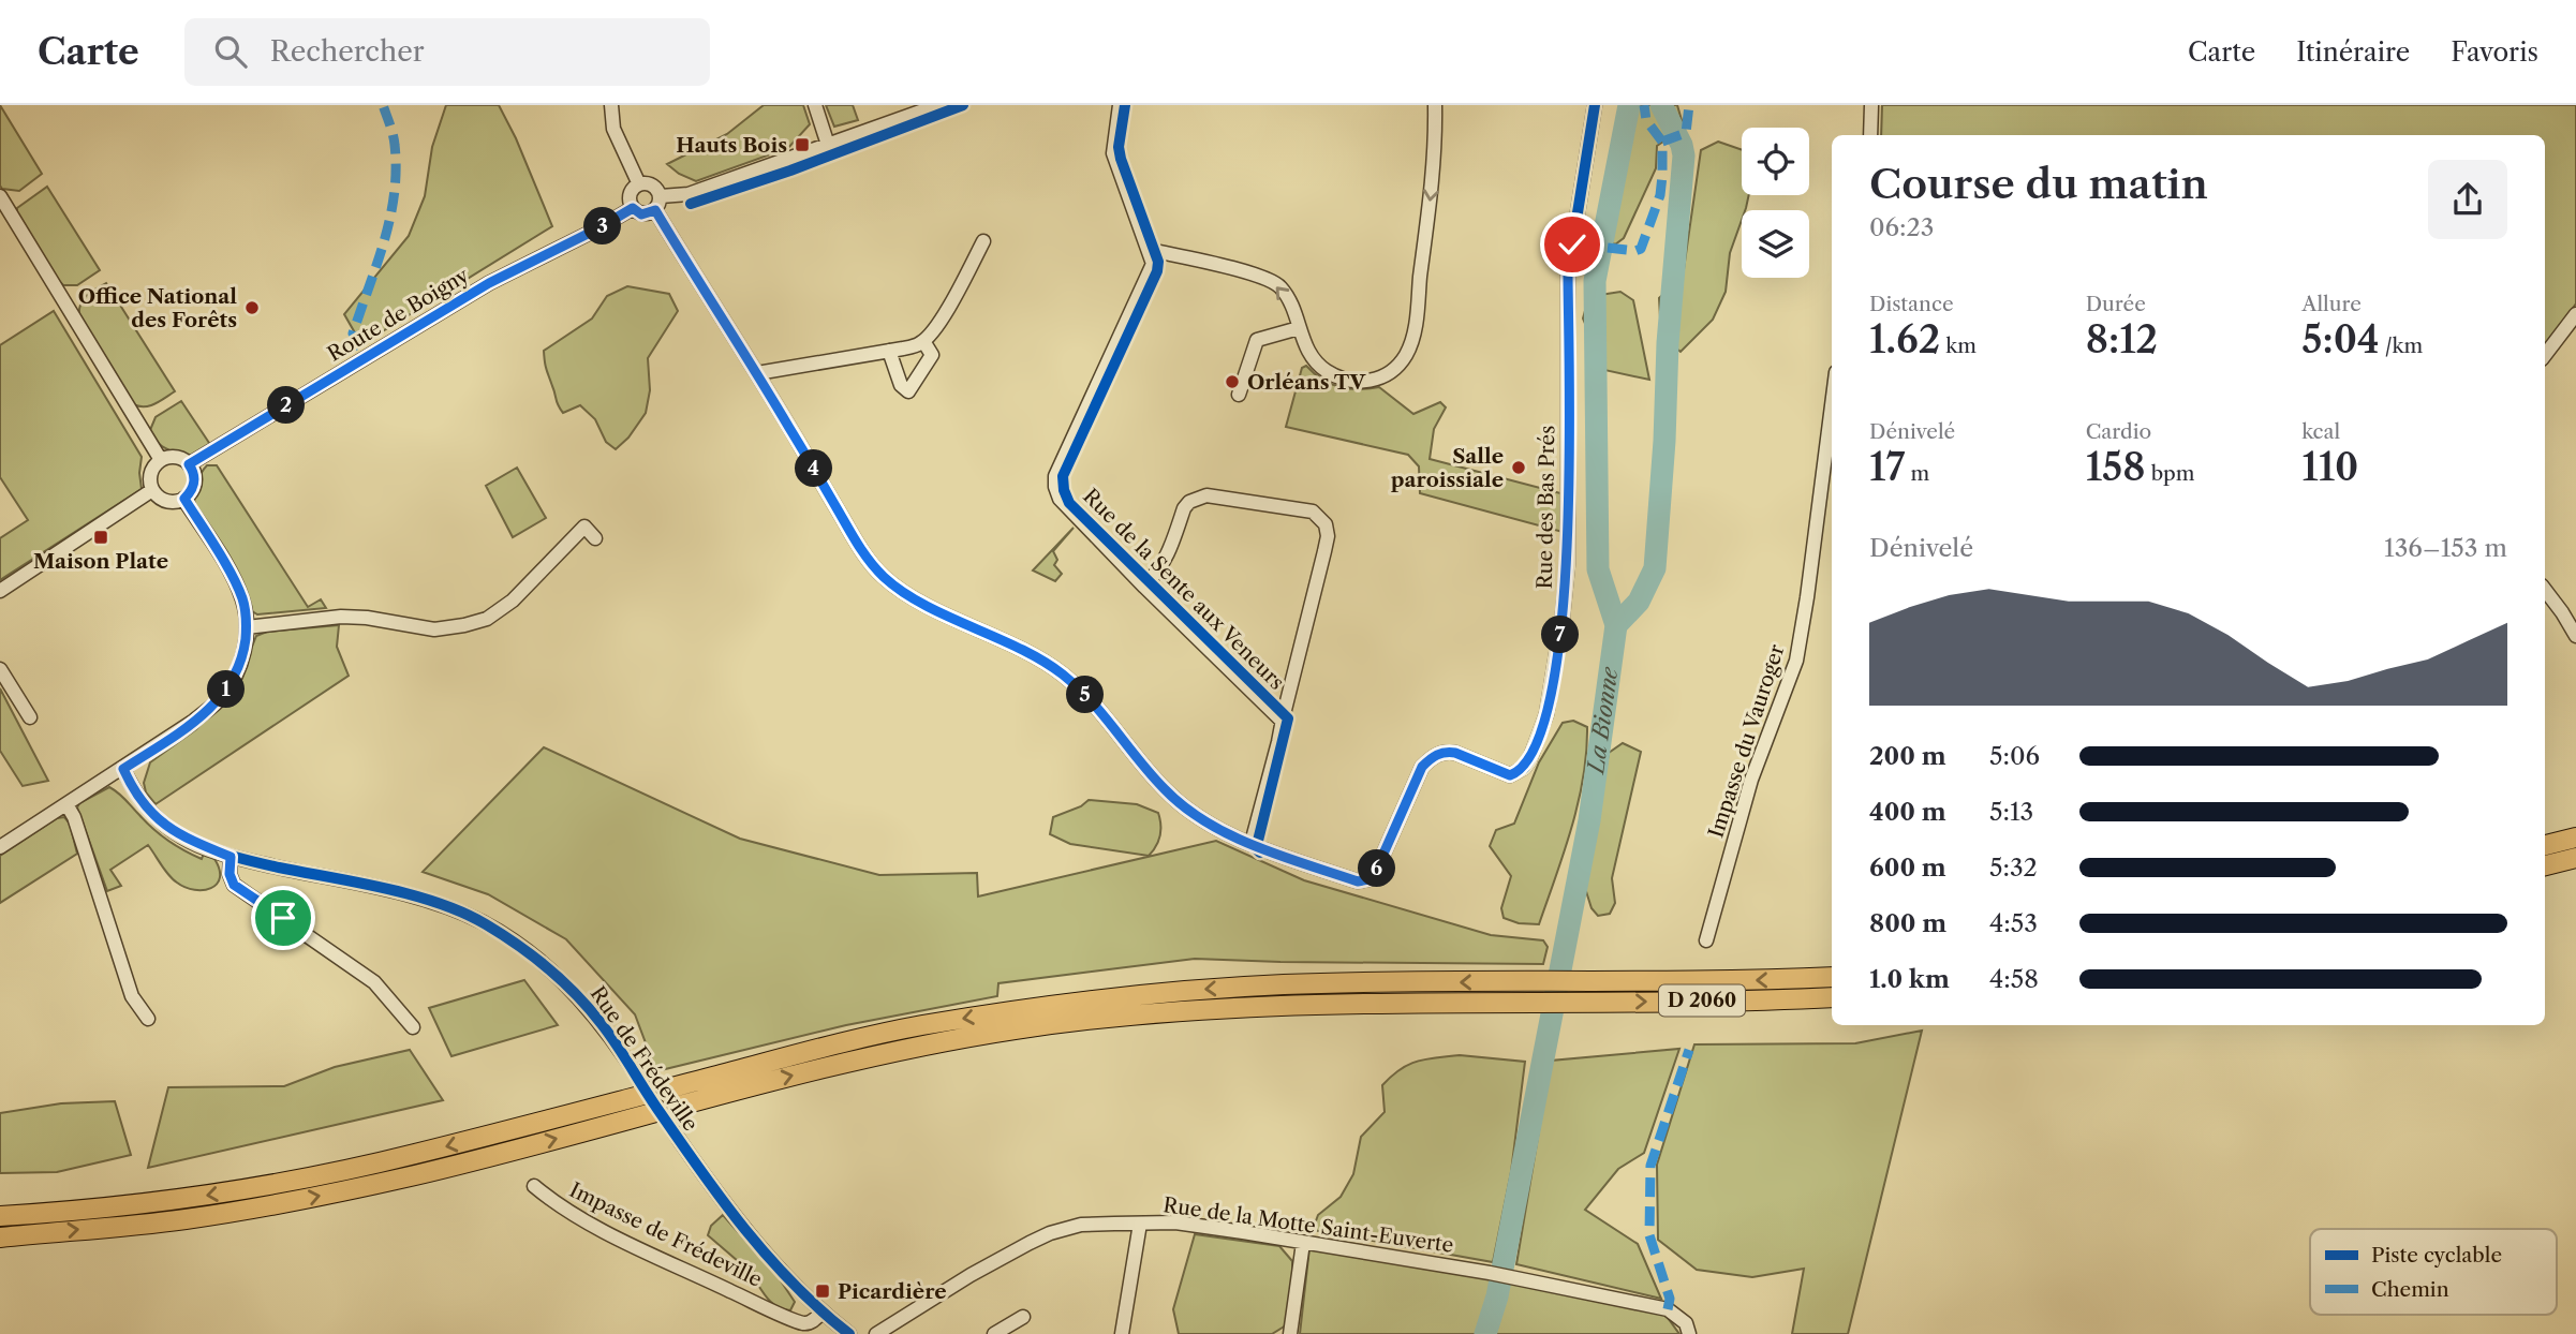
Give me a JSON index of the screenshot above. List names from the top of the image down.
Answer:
{
  "streets": {
    "highway": ["D 2060"],
    "street": [
      "Route de Boigny",
      "Rue des Bas Prés",
      "Rue de la Sente aux Veneurs",
      "Impasse du Vauroger",
      "Rue de Frédeville",
      "Rue de la Motte Saint-Euverte",
      "Impasse de Frédeville"
    ]
  },
  "crossings": [
    ["Rue des Bas Prés", "Rue de la Sente aux Veneurs"],
    ["Rue de Frédeville", "Impasse de Frédeville"]
  ],
  "water": ["La Bionne"],
  "places": {
    "transit": ["Hauts Bois", "Maison Plate", "Picardière"],
    "other": ["Office National des Forêts", "Orléans TV", "Salle paroissiale"]
  },
  "legend": ["Piste cyclable", "Chemin"],
  "page": {
    "header": "Carte",
    "search": "Rechercher",
    "nav": ["Carte", "Itinéraire", "Favoris"],
    "heading": ["Course du matin", "06:23"],
    "pins": [
      "3",
      "2",
      "4",
      "7",
      "1",
      "5",
      "6"
    ],
    "stats": [
      ["Distance", "1.62 km"],
      ["Durée", "8:12"],
      ["Allure", "5:04 /km"],
      ["Dénivelé", "17 m"],
      ["Cardio", "158 bpm"],
      ["kcal", "110"]
    ],
    "chart": ["Dénivelé", "136–153 m"],
    "list": [
      {
        "name": "200 m",
        "note": "5:06"
      },
      {
        "name": "400 m",
        "note": "5:13"
      },
      {
        "name": "600 m",
        "note": "5:32"
      },
      {
        "name": "800 m",
        "note": "4:53"
      },
      {
        "name": "1.0 km",
        "note": "4:58"
      }
    ]
  }
}
